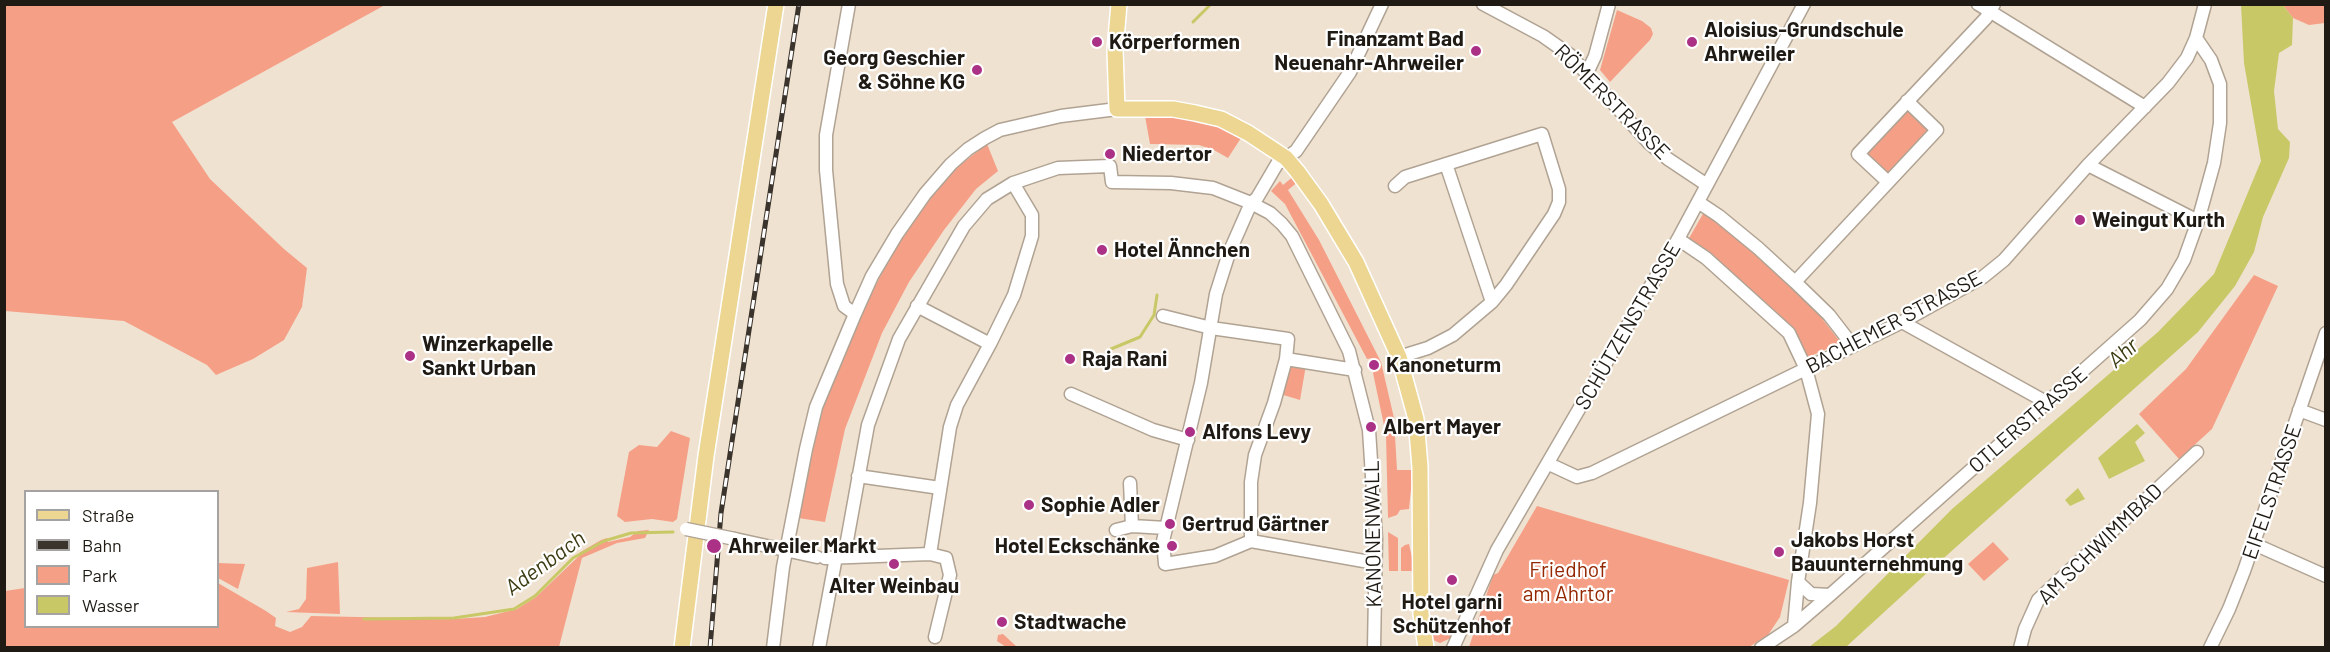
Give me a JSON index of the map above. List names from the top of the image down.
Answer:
{
  "streets": {
    "street": [
      "RÖMERSTRASSE",
      "BACHEMER STRASSE",
      "SCHÜTZENSTRASSE",
      "OTLERSTRASSE",
      "EIFELSTRASSE",
      "KANONENWALL",
      "AM SCHWIMMBAD"
    ]
  },
  "crossings": [
    ["RÖMERSTRASSE", "SCHÜTZENSTRASSE"],
    ["BACHEMER STRASSE", "SCHÜTZENSTRASSE"],
    ["BACHEMER STRASSE", "OTLERSTRASSE"]
  ],
  "water": ["Ahr", "Adenbach"],
  "parks": ["Friedhof am Ahrtor"],
  "places": [
    "Körperformen",
    "Aloisius-Grundschule Ahrweiler",
    "Finanzamt Bad Neuenahr-Ahrweiler",
    "Georg Geschier & Söhne KG",
    "Niedertor",
    "Weingut Kurth",
    "Hotel Ännchen",
    "Winzerkapelle Sankt Urban",
    "Raja Rani",
    "Kanoneturm",
    "Albert Mayer",
    "Alfons Levy",
    "Sophie Adler",
    "Gertrud Gärtner",
    "Ahrweiler Markt",
    "Hotel Eckschänke",
    "Jakobs Horst Bauunternehmung",
    "Alter Weinbau",
    "Hotel garni Schützenhof",
    "Stadtwache"
  ],
  "legend": [
    "Straße",
    "Bahn",
    "Park",
    "Wasser"
  ]
}
